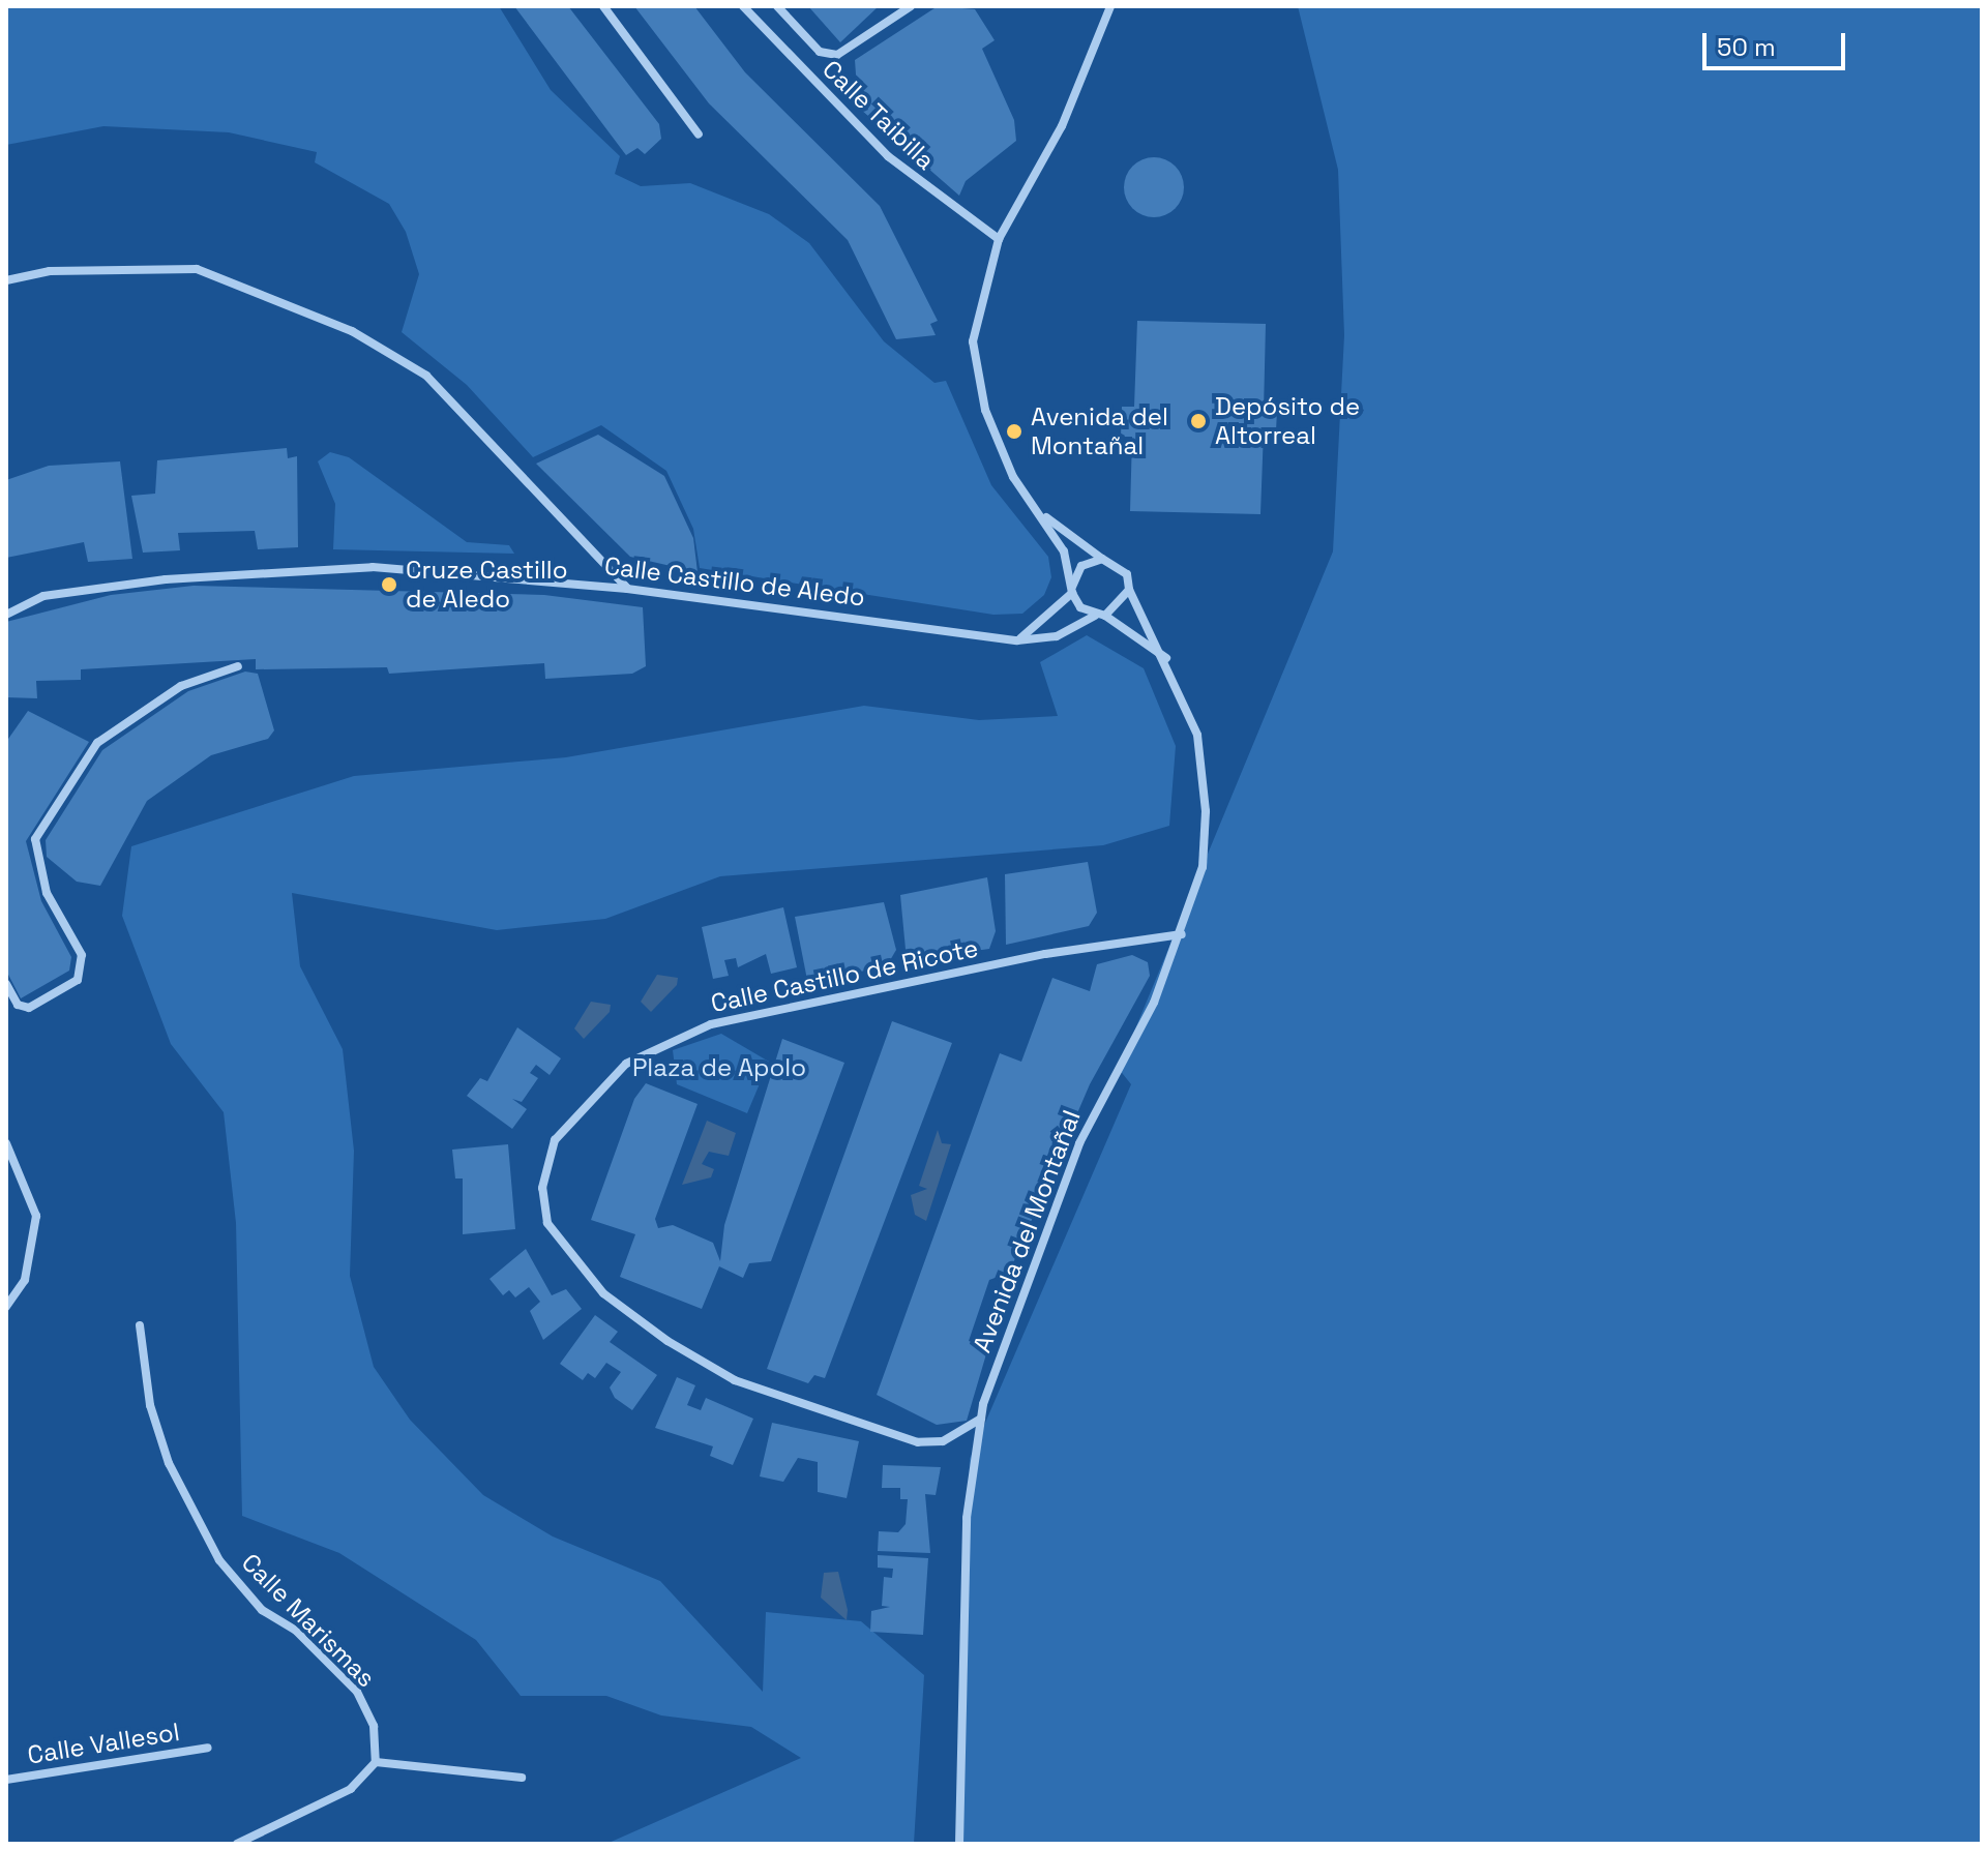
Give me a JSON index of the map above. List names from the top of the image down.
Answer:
{
  "streets": {
    "street": [
      "Calle Taibilla",
      "Calle Castillo de Aledo",
      "Calle Castillo de Ricote",
      "Avenida del Montañal",
      "Calle Marismas",
      "Calle Vallesol"
    ]
  },
  "crossings": [
    ["Calle Castillo de Aledo", "Avenida del Montañal"],
    ["Calle Castillo de Ricote", "Avenida del Montañal"]
  ],
  "parks": ["Plaza de Apolo"],
  "places": ["Depósito de Altorreal", "Avenida del Montañal", "Cruze Castillo de Aledo"],
  "scale_bar": "50 m"
}
